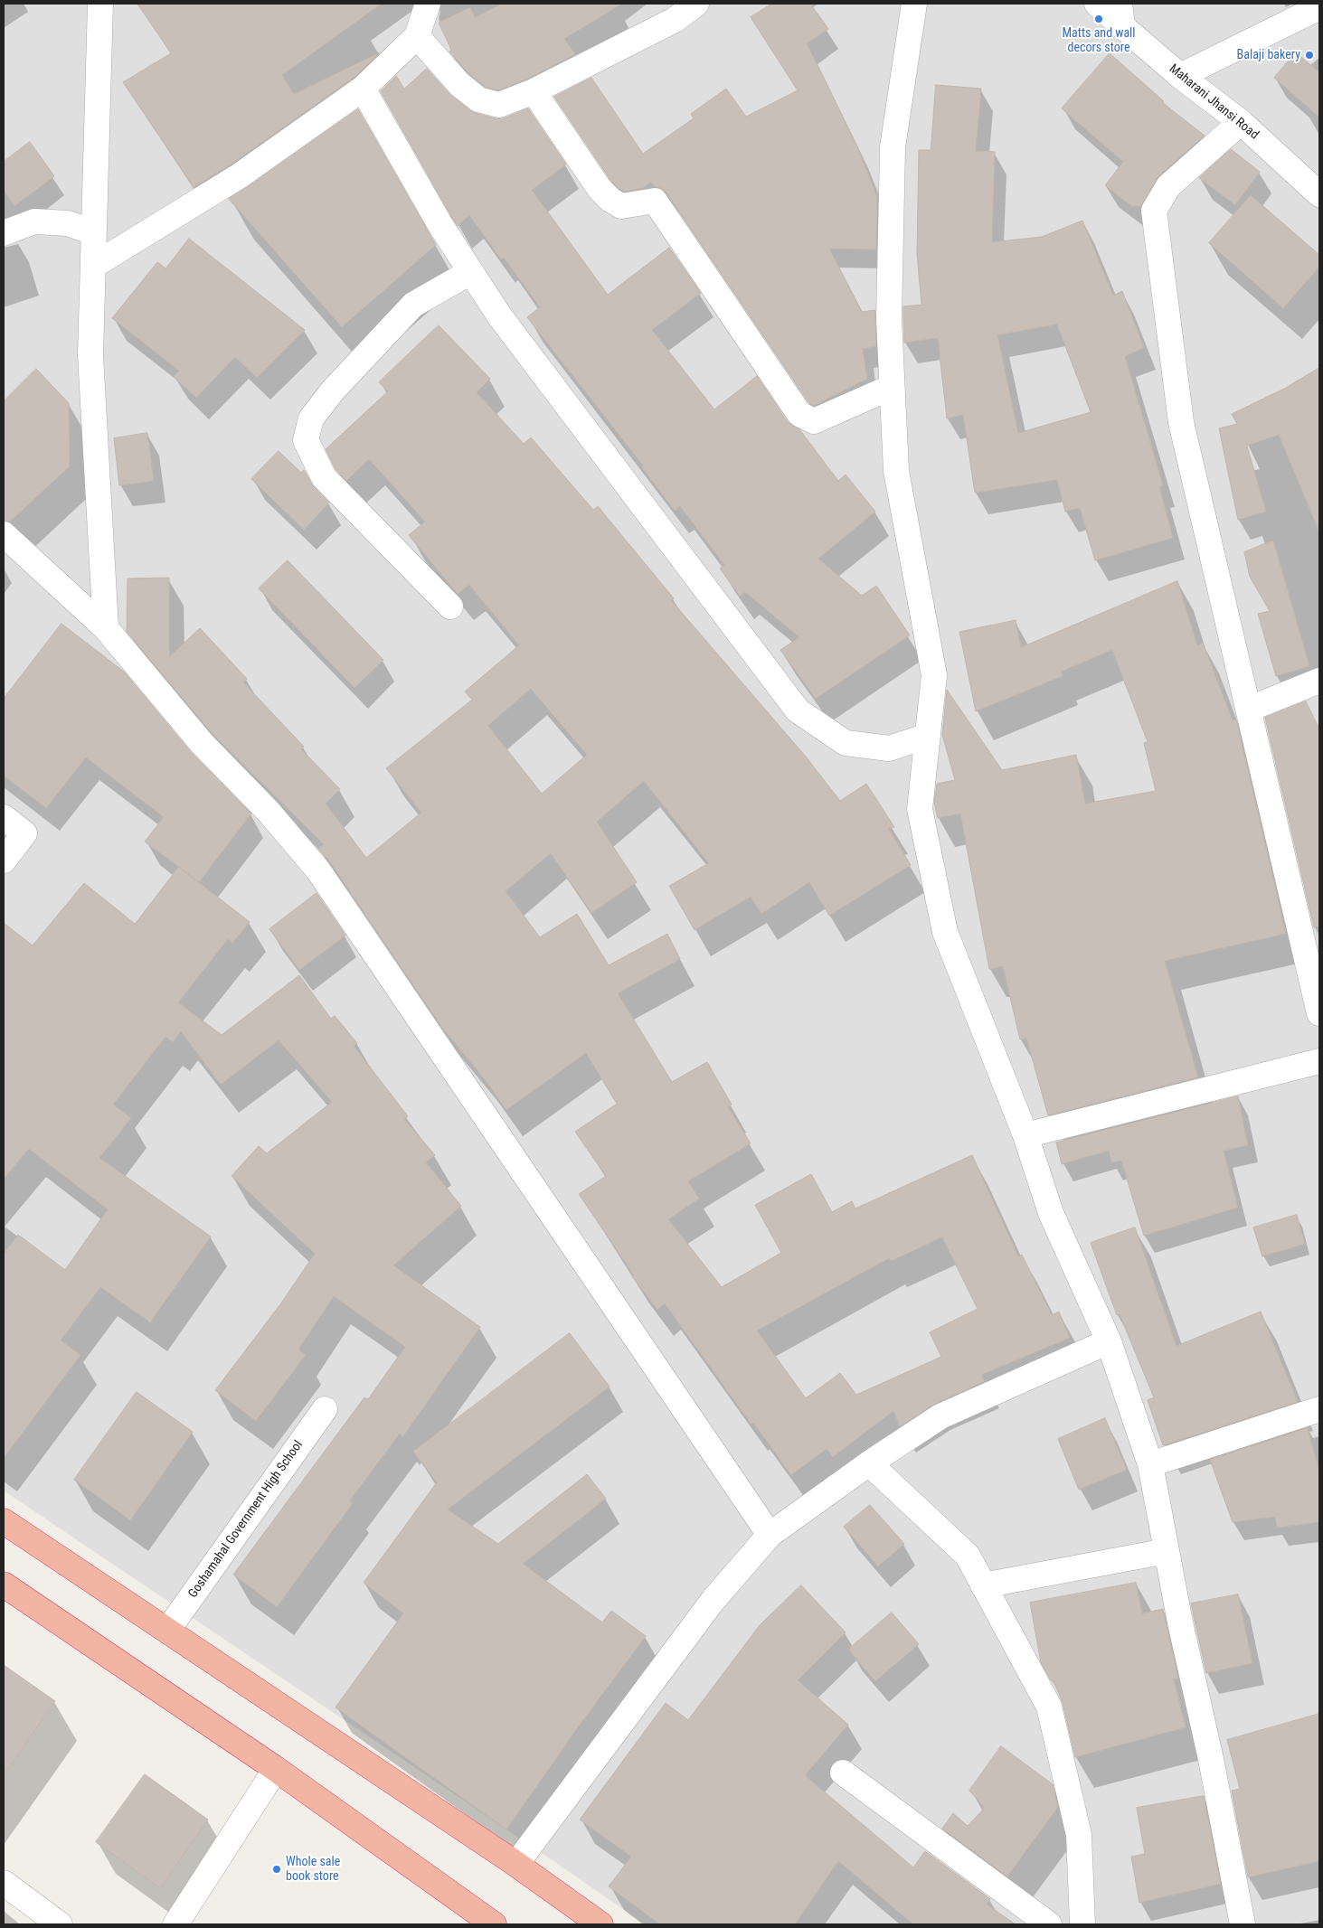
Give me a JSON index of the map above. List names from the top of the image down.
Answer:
{
  "streets": {
    "street": ["Maharani Jhansi Road", "Goshamahal Government High School"]
  },
  "places": ["Matts and wall decors store", "Balaji bakery", "Whole sale book store"]
}
